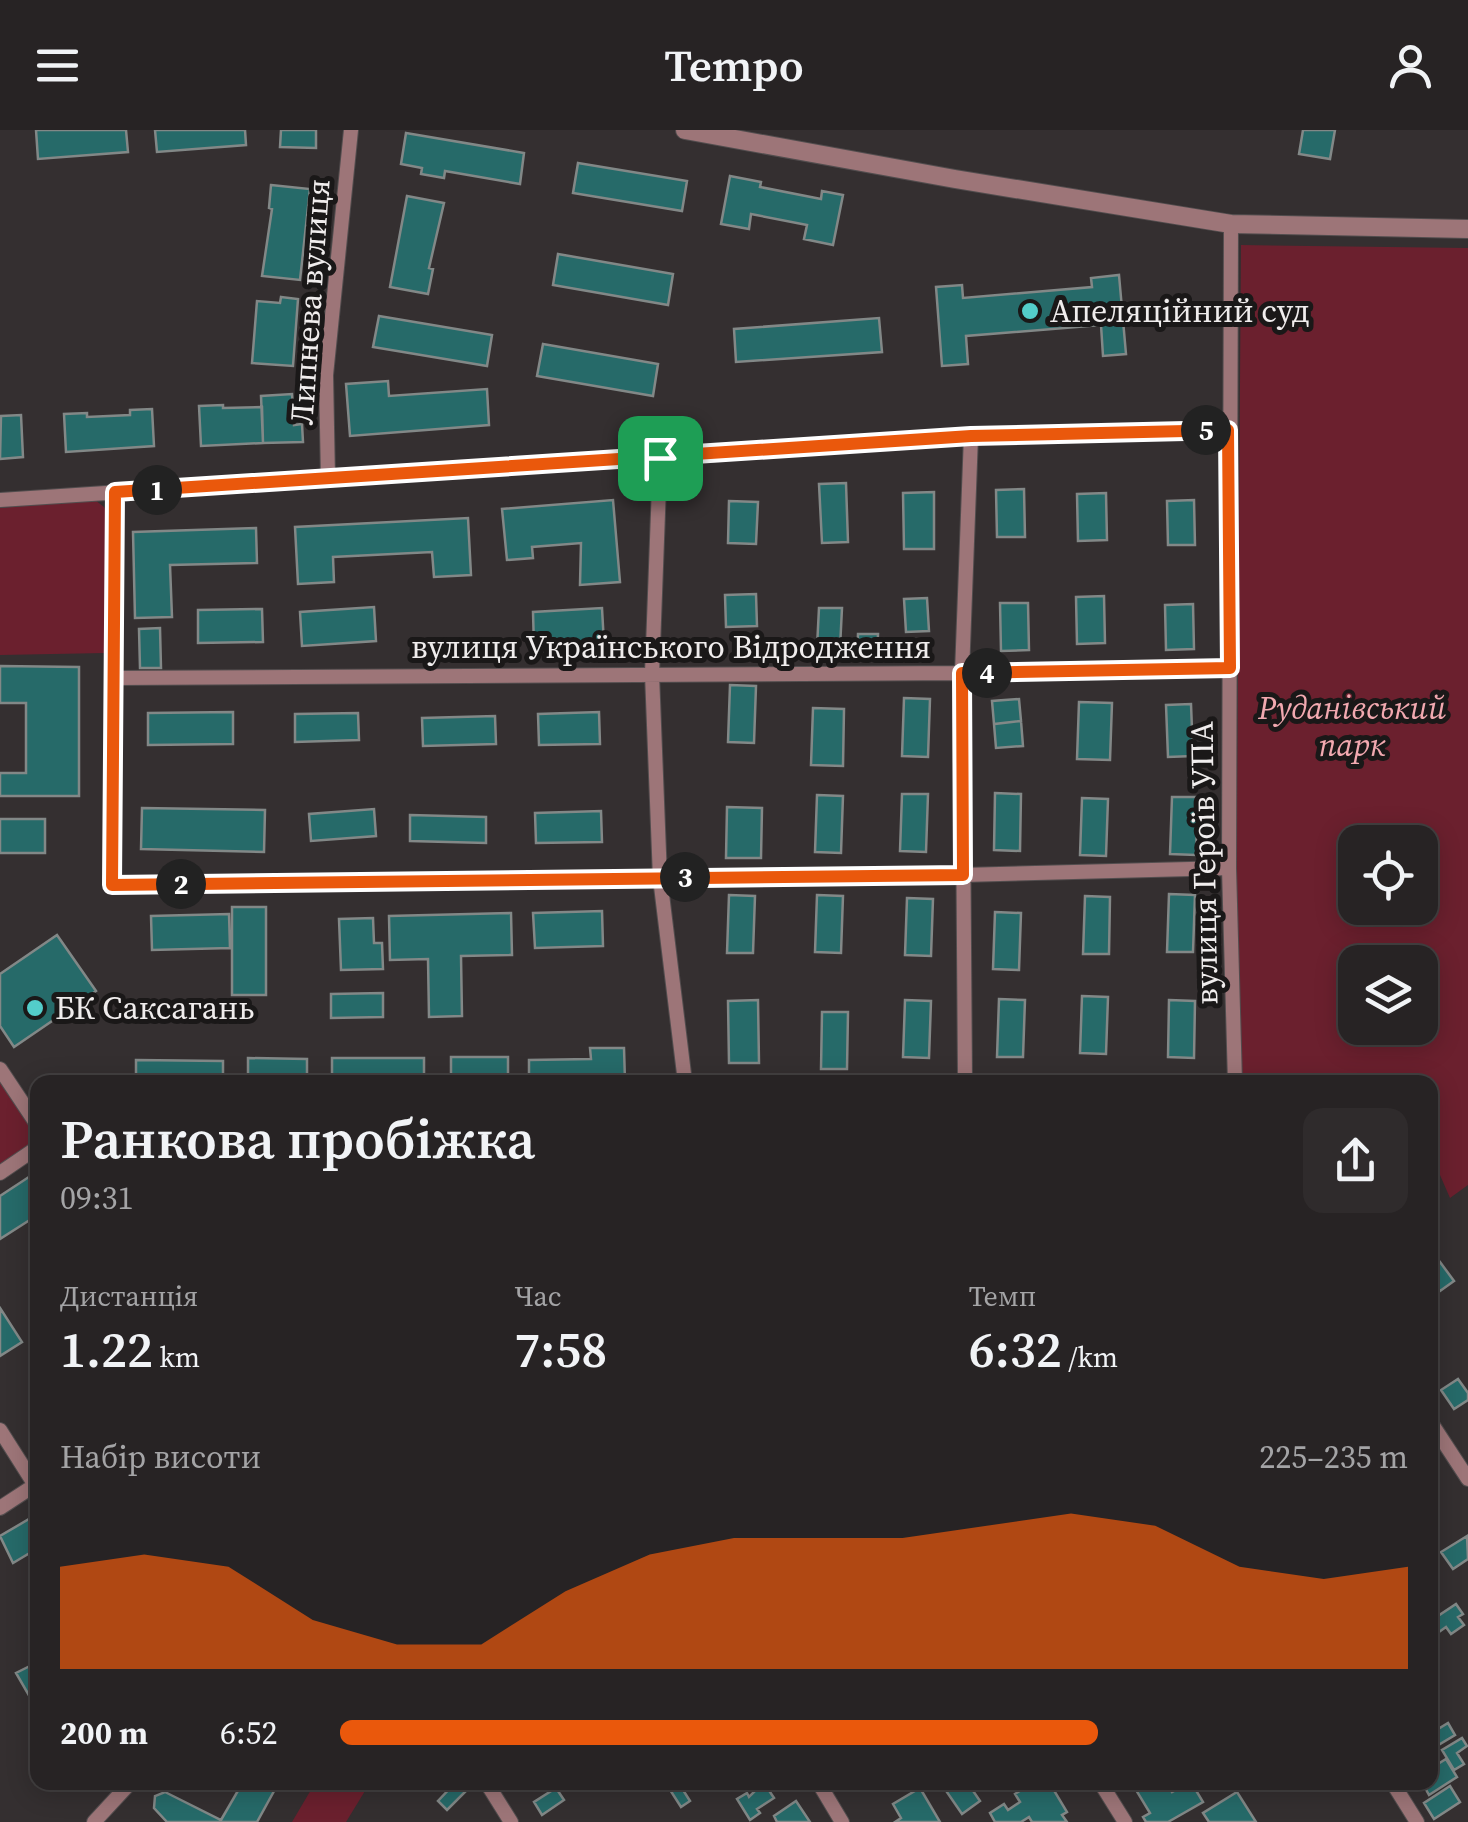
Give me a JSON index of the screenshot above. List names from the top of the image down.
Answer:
{
  "streets": {
    "street": ["Липнева вулиця", "вулиця Українського Відродження", "вулиця Героїв УПА"]
  },
  "crossings": [
    ["вулиця Українського Відродження", "вулиця Героїв УПА"]
  ],
  "parks": ["Руданівський парк"],
  "places": ["Апеляційний суд", "БК Саксагань"],
  "page": {
    "header": "Tempo",
    "pins": [
      "5",
      "1",
      "4",
      "3",
      "2"
    ],
    "heading": ["Ранкова пробіжка", "09:31"],
    "stats": [
      ["Дистанція", "1.22 km"],
      ["Час", "7:58"],
      ["Темп", "6:32 /km"]
    ],
    "chart": ["Набір висоти", "225–235 m"],
    "list": [
      {
        "name": "200 m",
        "note": "6:52"
      }
    ]
  }
}
